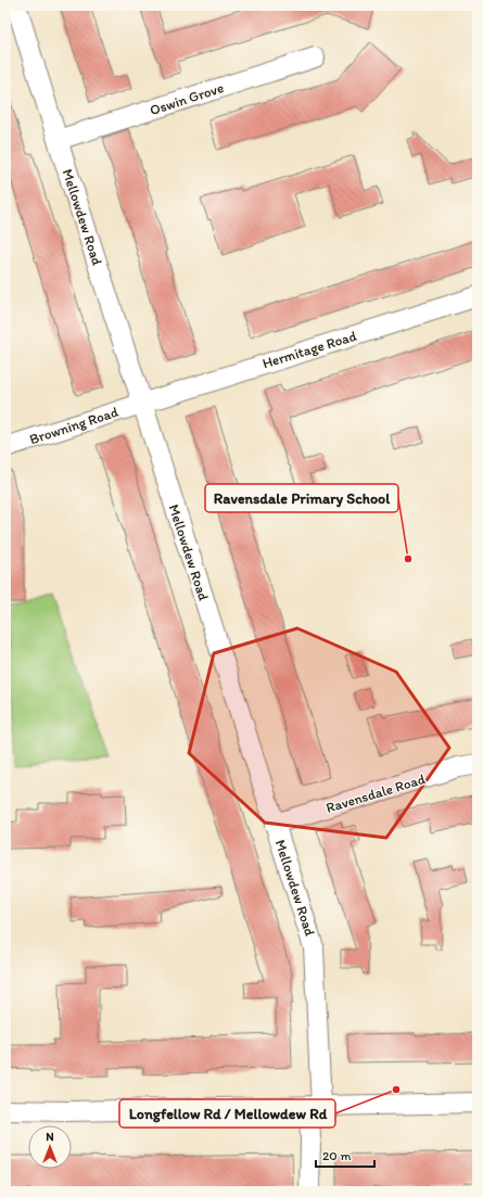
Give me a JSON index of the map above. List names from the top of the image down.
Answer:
{
  "streets": {
    "street": [
      "Oswin Grove",
      "Mellowdew Road",
      "Hermitage Road",
      "Browning Road",
      "Ravensdale Road"
    ]
  },
  "crossings": [
    ["Oswin Grove", "Mellowdew Road"],
    ["Mellowdew Road", "Hermitage Road"],
    ["Mellowdew Road", "Browning Road"],
    ["Mellowdew Road", "Ravensdale Road"],
    ["Hermitage Road", "Browning Road"]
  ],
  "places": ["Ravensdale Primary School", "Longfellow Rd / Mellowdew Rd"],
  "scale_bar": "20 m",
  "north": "top"
}
